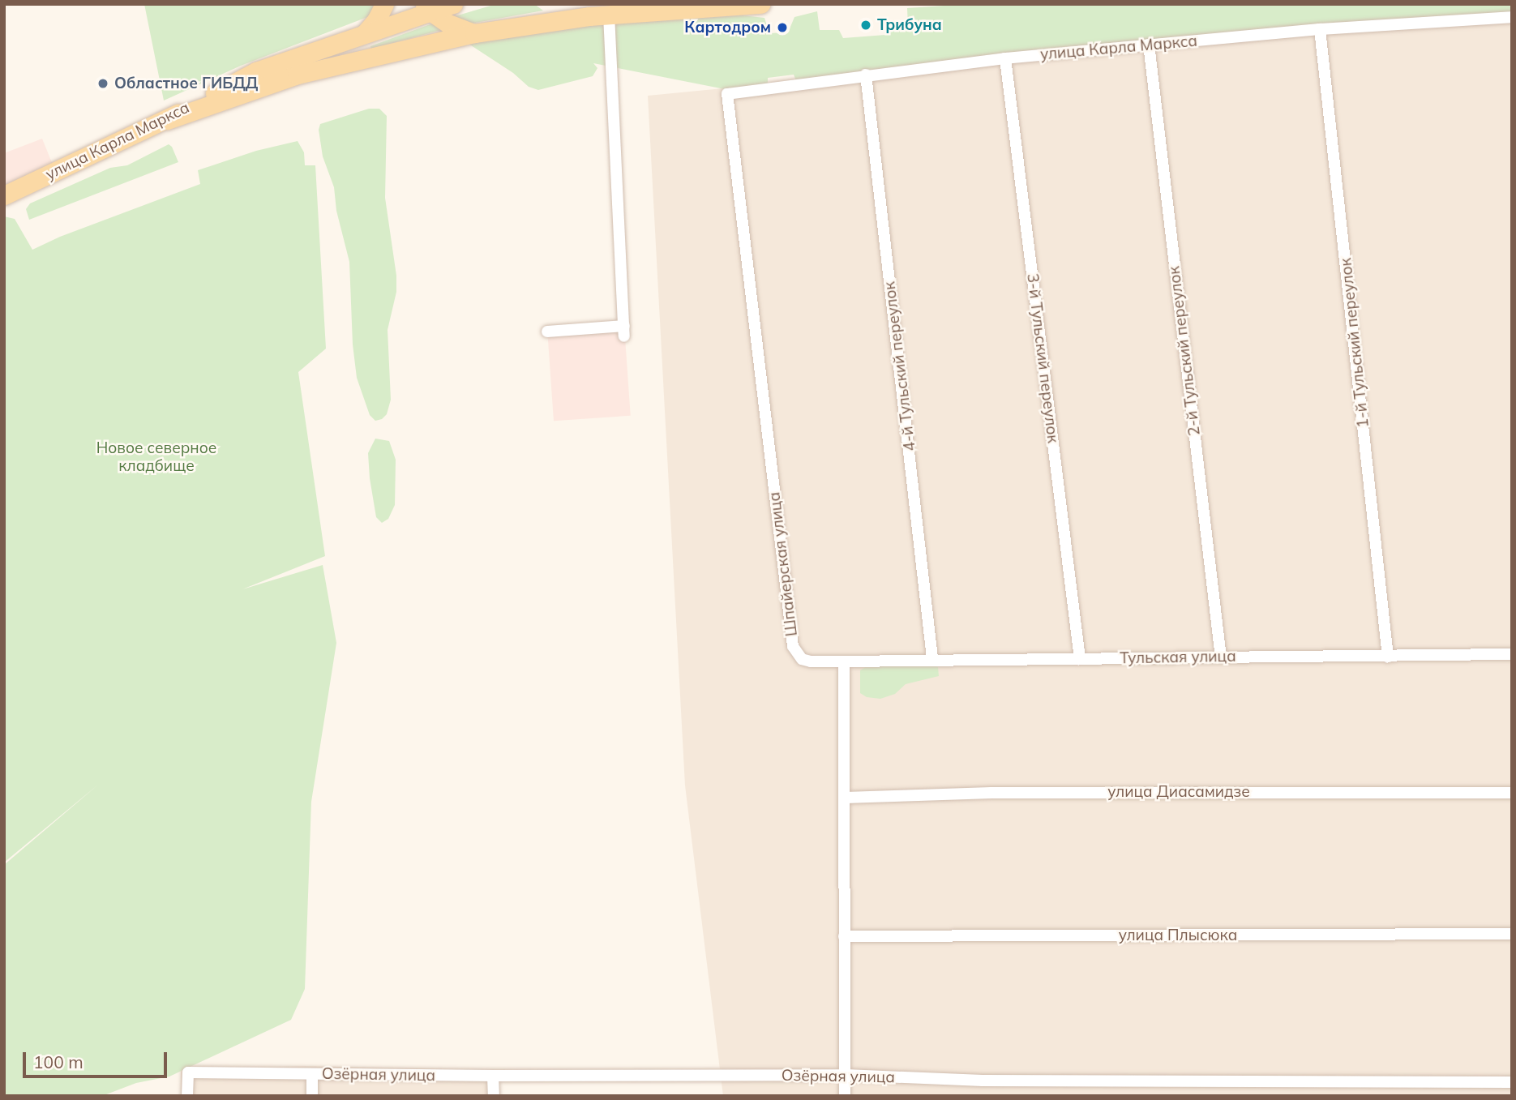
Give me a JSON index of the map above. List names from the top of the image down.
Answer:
{
  "streets": {
    "main road": ["улица Карла Маркса"],
    "street": [
      "1-й Тульский переулок",
      "2-й Тульский переулок",
      "3-й Тульский переулок",
      "4-й Тульский переулок",
      "Шпайерская улица",
      "Тульская улица",
      "улица Диасамидзе",
      "улица Плысюка",
      "Озёрная улица"
    ]
  },
  "crossings": [
    ["улица Карла Маркса", "1-й Тульский переулок"],
    ["улица Карла Маркса", "2-й Тульский переулок"],
    ["улица Карла Маркса", "3-й Тульский переулок"],
    ["улица Карла Маркса", "4-й Тульский переулок"],
    ["улица Карла Маркса", "Шпайерская улица"],
    ["1-й Тульский переулок", "Тульская улица"],
    ["2-й Тульский переулок", "Тульская улица"],
    ["3-й Тульский переулок", "Тульская улица"],
    ["4-й Тульский переулок", "Тульская улица"],
    ["Шпайерская улица", "Тульская улица"]
  ],
  "parks": ["Новое северное кладбище"],
  "places": ["Трибуна", "Картодром", "Областное ГИБДД"],
  "scale_bar": "100 m"
}
